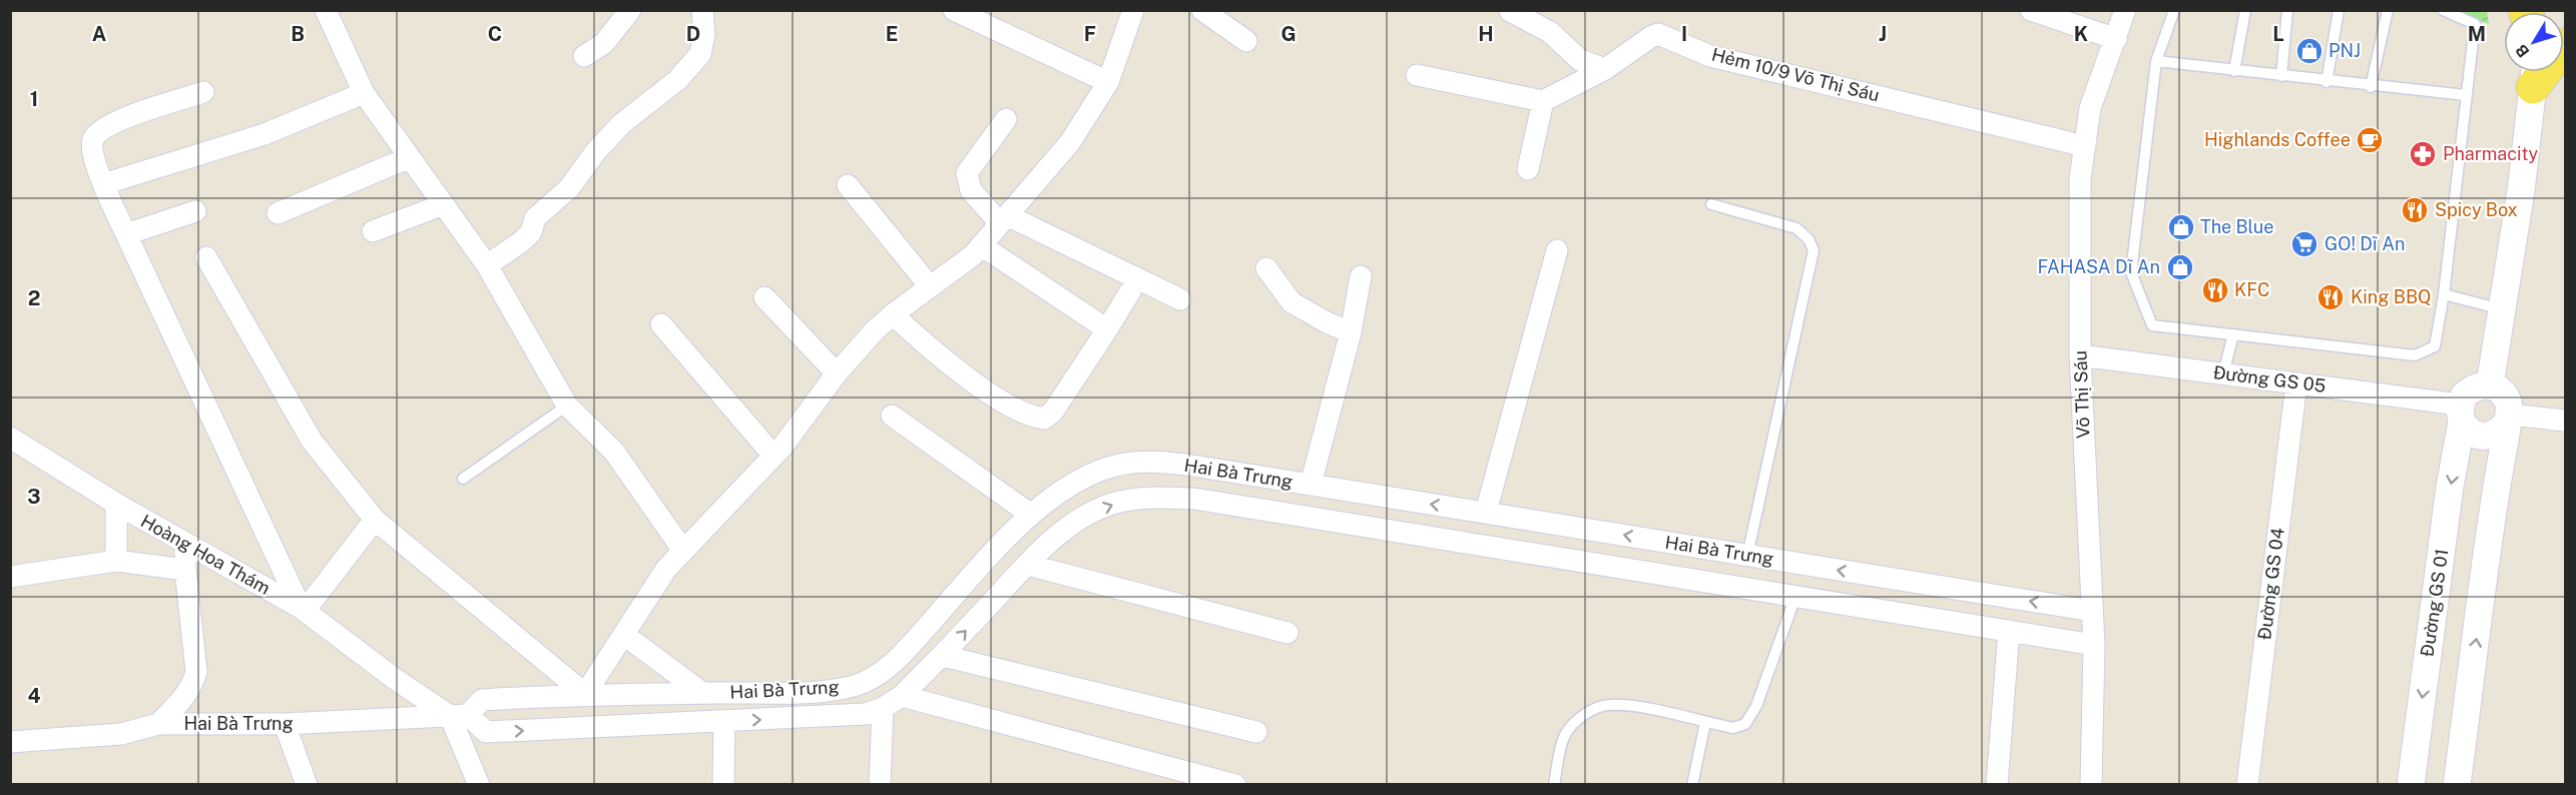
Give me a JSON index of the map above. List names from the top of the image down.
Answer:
{
  "streets": {
    "street": [
      "Hẻm 10/9 Võ Thị Sáu",
      "Đường GS 05",
      "Võ Thị Sáu",
      "Hai Bà Trưng",
      "Hoàng Hoa Thám",
      "Đường GS 04",
      "Đường GS 01"
    ]
  },
  "crossings": [
    ["Hẻm 10/9 Võ Thị Sáu", "Võ Thị Sáu"],
    ["Đường GS 05", "Võ Thị Sáu"],
    ["Đường GS 05", "Đường GS 04"],
    ["Đường GS 05", "Đường GS 01"],
    ["Võ Thị Sáu", "Hai Bà Trưng"],
    ["Hai Bà Trưng", "Hoàng Hoa Thám"]
  ],
  "places": {
    "shop": ["PNJ", "The Blue", "FAHASA Dĩ An"],
    "cafe": ["Highlands Coffee"],
    "pharmacy": ["Pharmacity"],
    "restaurant": ["Spicy Box", "KFC", "King BBQ"],
    "supermarket": ["GO! Dĩ An"]
  },
  "north": "bottom left",
  "grid": {
    "columns": [
      "A",
      "B",
      "C",
      "D",
      "E",
      "F",
      "G",
      "H",
      "I",
      "J",
      "K",
      "L",
      "M"
    ],
    "rows": [
      "1",
      "2",
      "3",
      "4"
    ]
  }
}
